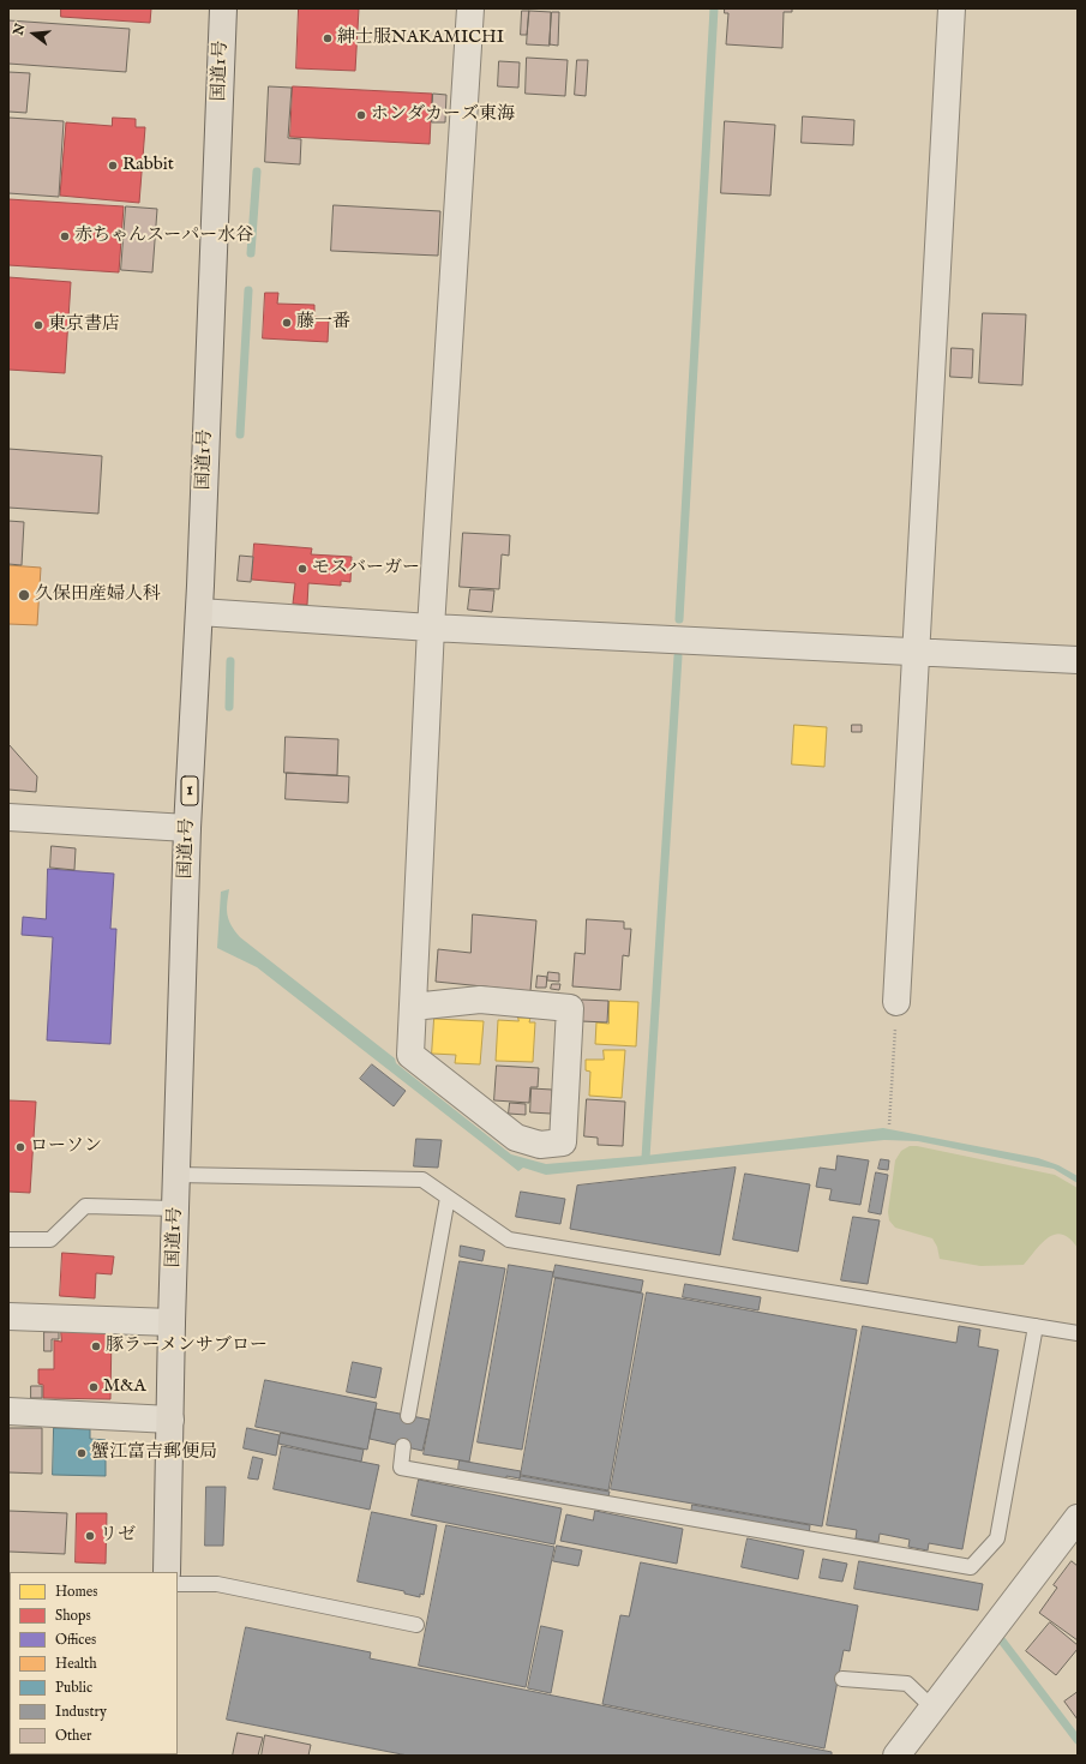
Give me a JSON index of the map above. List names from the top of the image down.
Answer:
{
  "streets": {
    "highway": ["国道1号", "1"]
  },
  "places": [
    "紳士服NAKAMICHI",
    "ホンダカーズ東海",
    "Rabbit",
    "赤ちゃんスーパー水谷",
    "藤一番",
    "東京書店",
    "モスバーガー",
    "久保田産婦人科",
    "ローソン",
    "豚ラーメンサブロー",
    "M&A",
    "蟹江富吉郵便局",
    "リゼ"
  ],
  "legend": [
    "Homes",
    "Shops",
    "Offices",
    "Health",
    "Public",
    "Industry",
    "Other"
  ],
  "north": "left"
}
